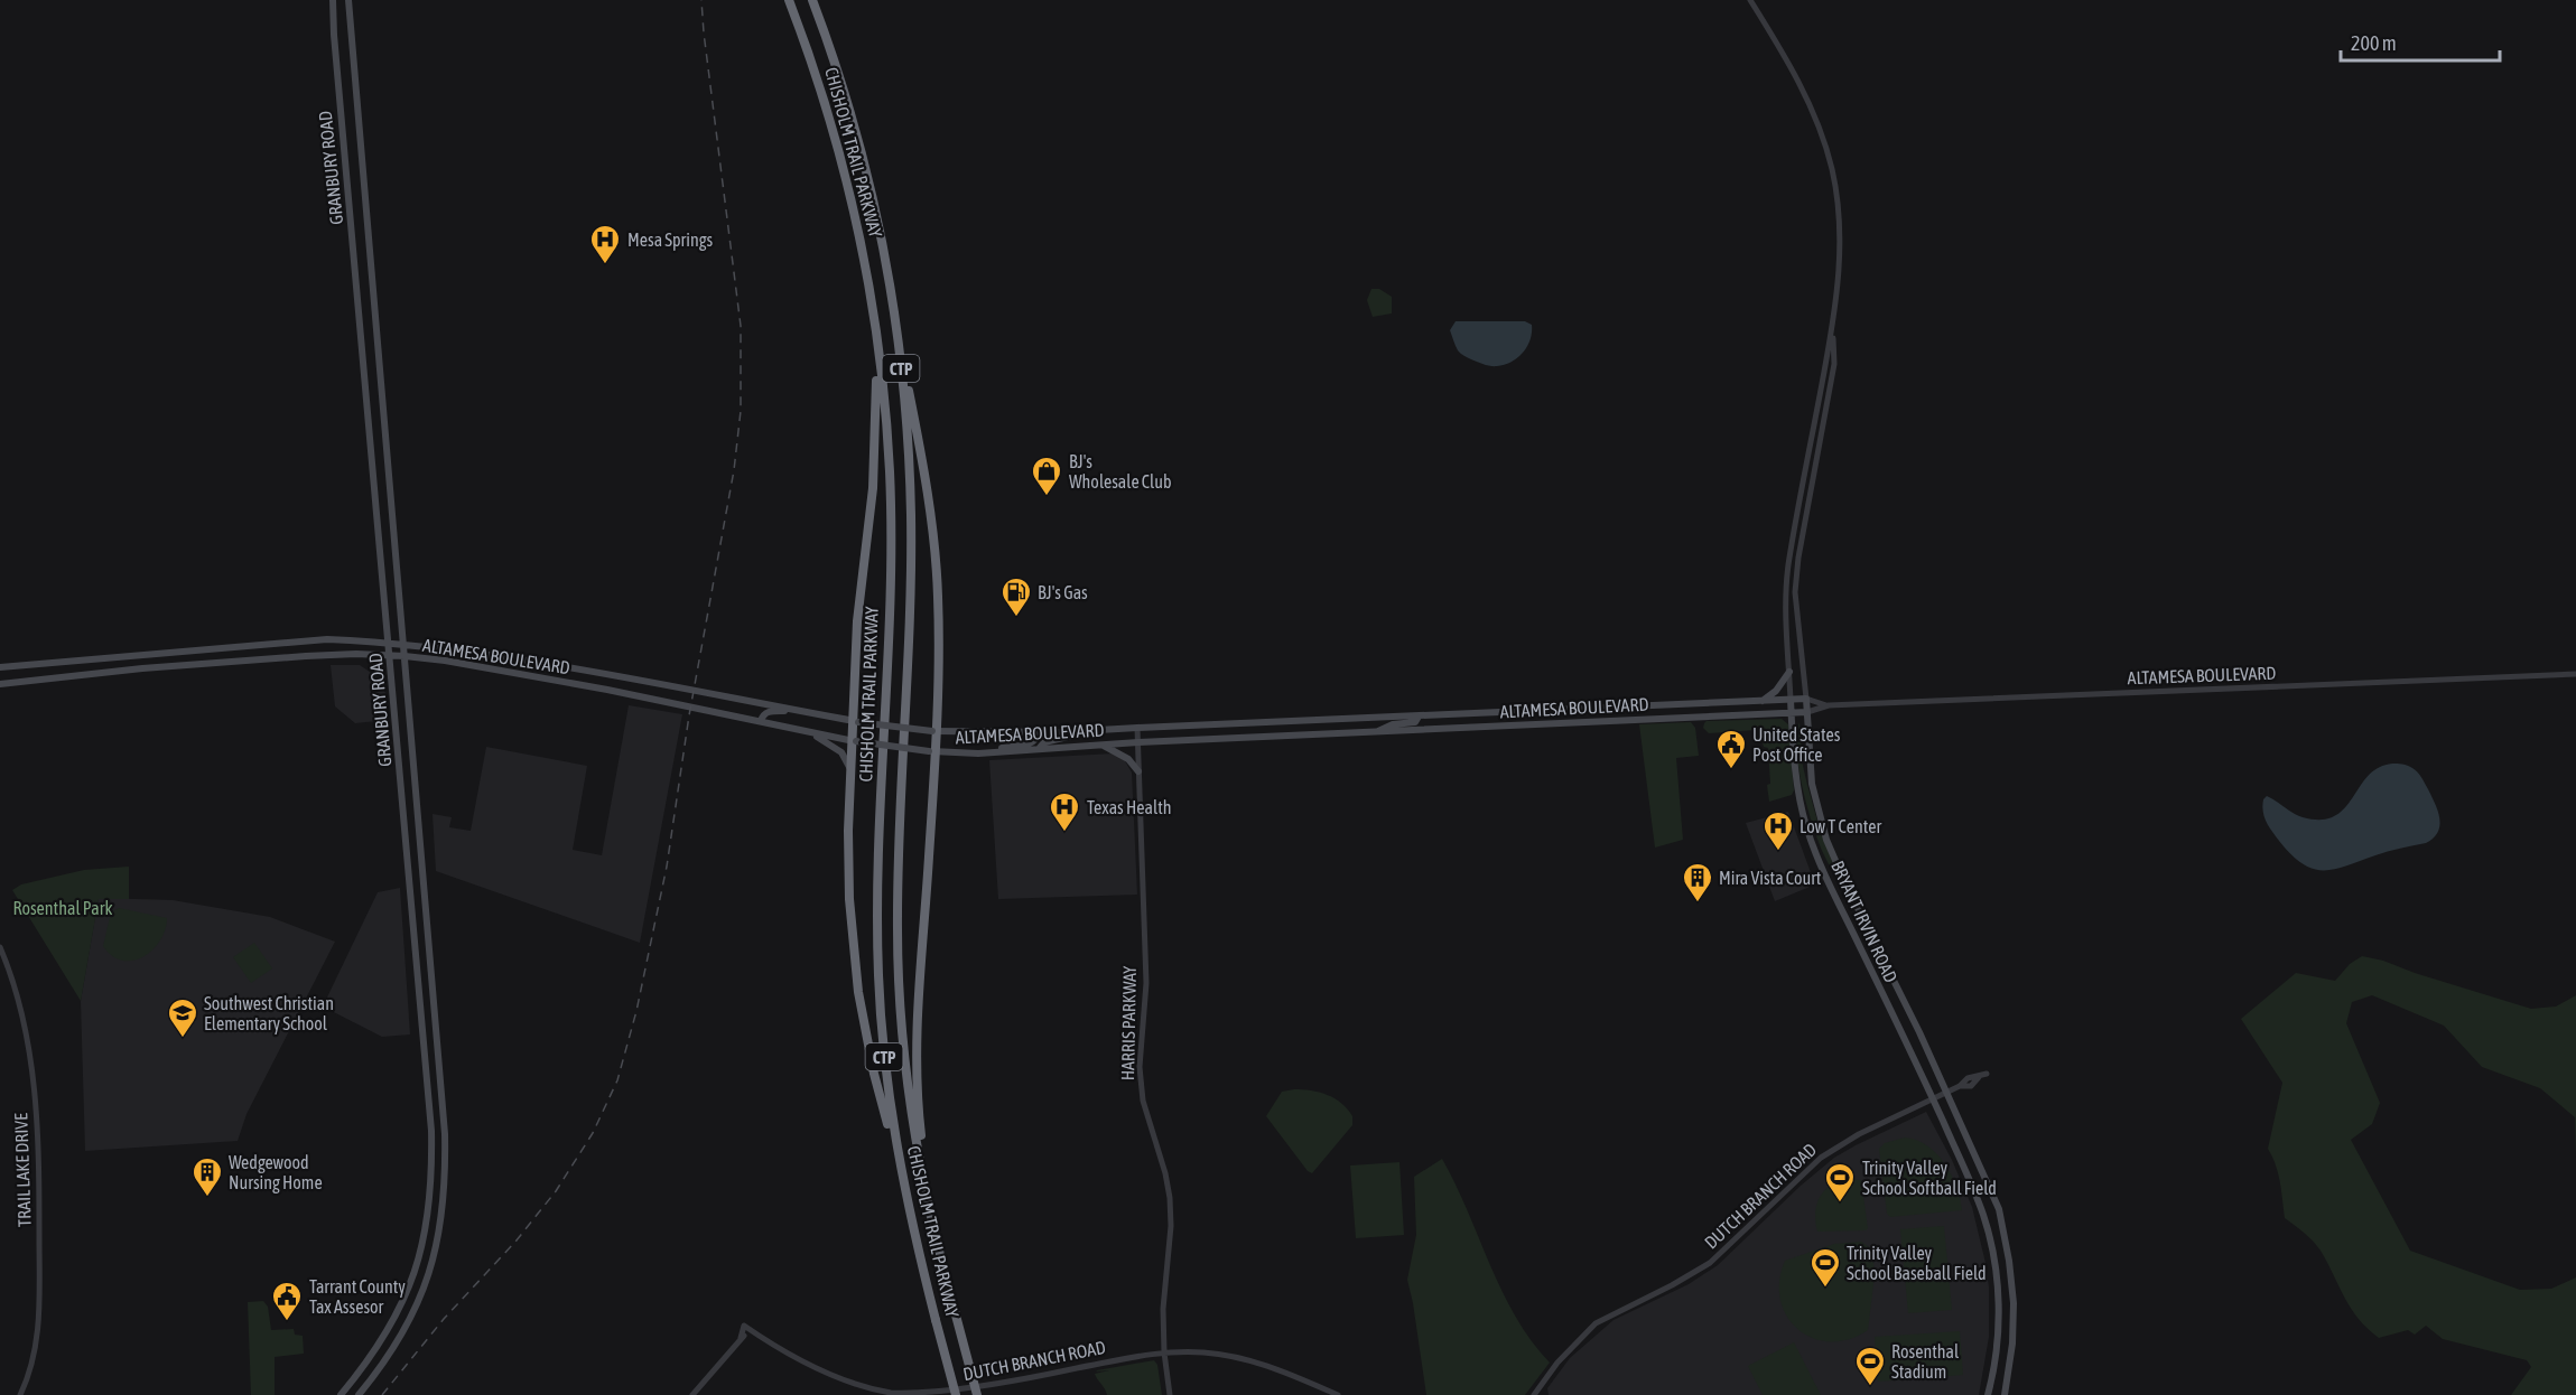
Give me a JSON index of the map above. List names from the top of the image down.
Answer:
{
  "streets": {
    "highway": ["CHISHOLM TRAIL PARKWAY", "CTP"],
    "main road": ["GRANBURY ROAD", "ALTAMESA BOULEVARD", "BRYANT IRVIN ROAD"],
    "street": ["HARRIS PARKWAY", "TRAIL LAKE DRIVE", "DUTCH BRANCH ROAD"]
  },
  "crossings": [
    ["GRANBURY ROAD", "ALTAMESA BOULEVARD"],
    ["ALTAMESA BOULEVARD", "BRYANT IRVIN ROAD"],
    ["ALTAMESA BOULEVARD", "HARRIS PARKWAY"],
    ["BRYANT IRVIN ROAD", "DUTCH BRANCH ROAD"],
    ["HARRIS PARKWAY", "DUTCH BRANCH ROAD"]
  ],
  "parks": ["Rosenthal Park"],
  "places": {
    "hospital": ["Mesa Springs", "Texas Health", "Low T Center"],
    "shop": ["BJ's Wholesale Club"],
    "fuel station": ["BJ's Gas"],
    "public building": ["United States Post Office", "Tarrant County Tax Assesor"],
    "building": ["Mira Vista Court", "Wedgewood Nursing Home"],
    "school or university": ["Southwest Christian Elementary School"],
    "sports": ["Trinity Valley School Softball Field", "Trinity Valley School Baseball Field", "Rosenthal Stadium"]
  },
  "scale_bar": "200 m"
}
